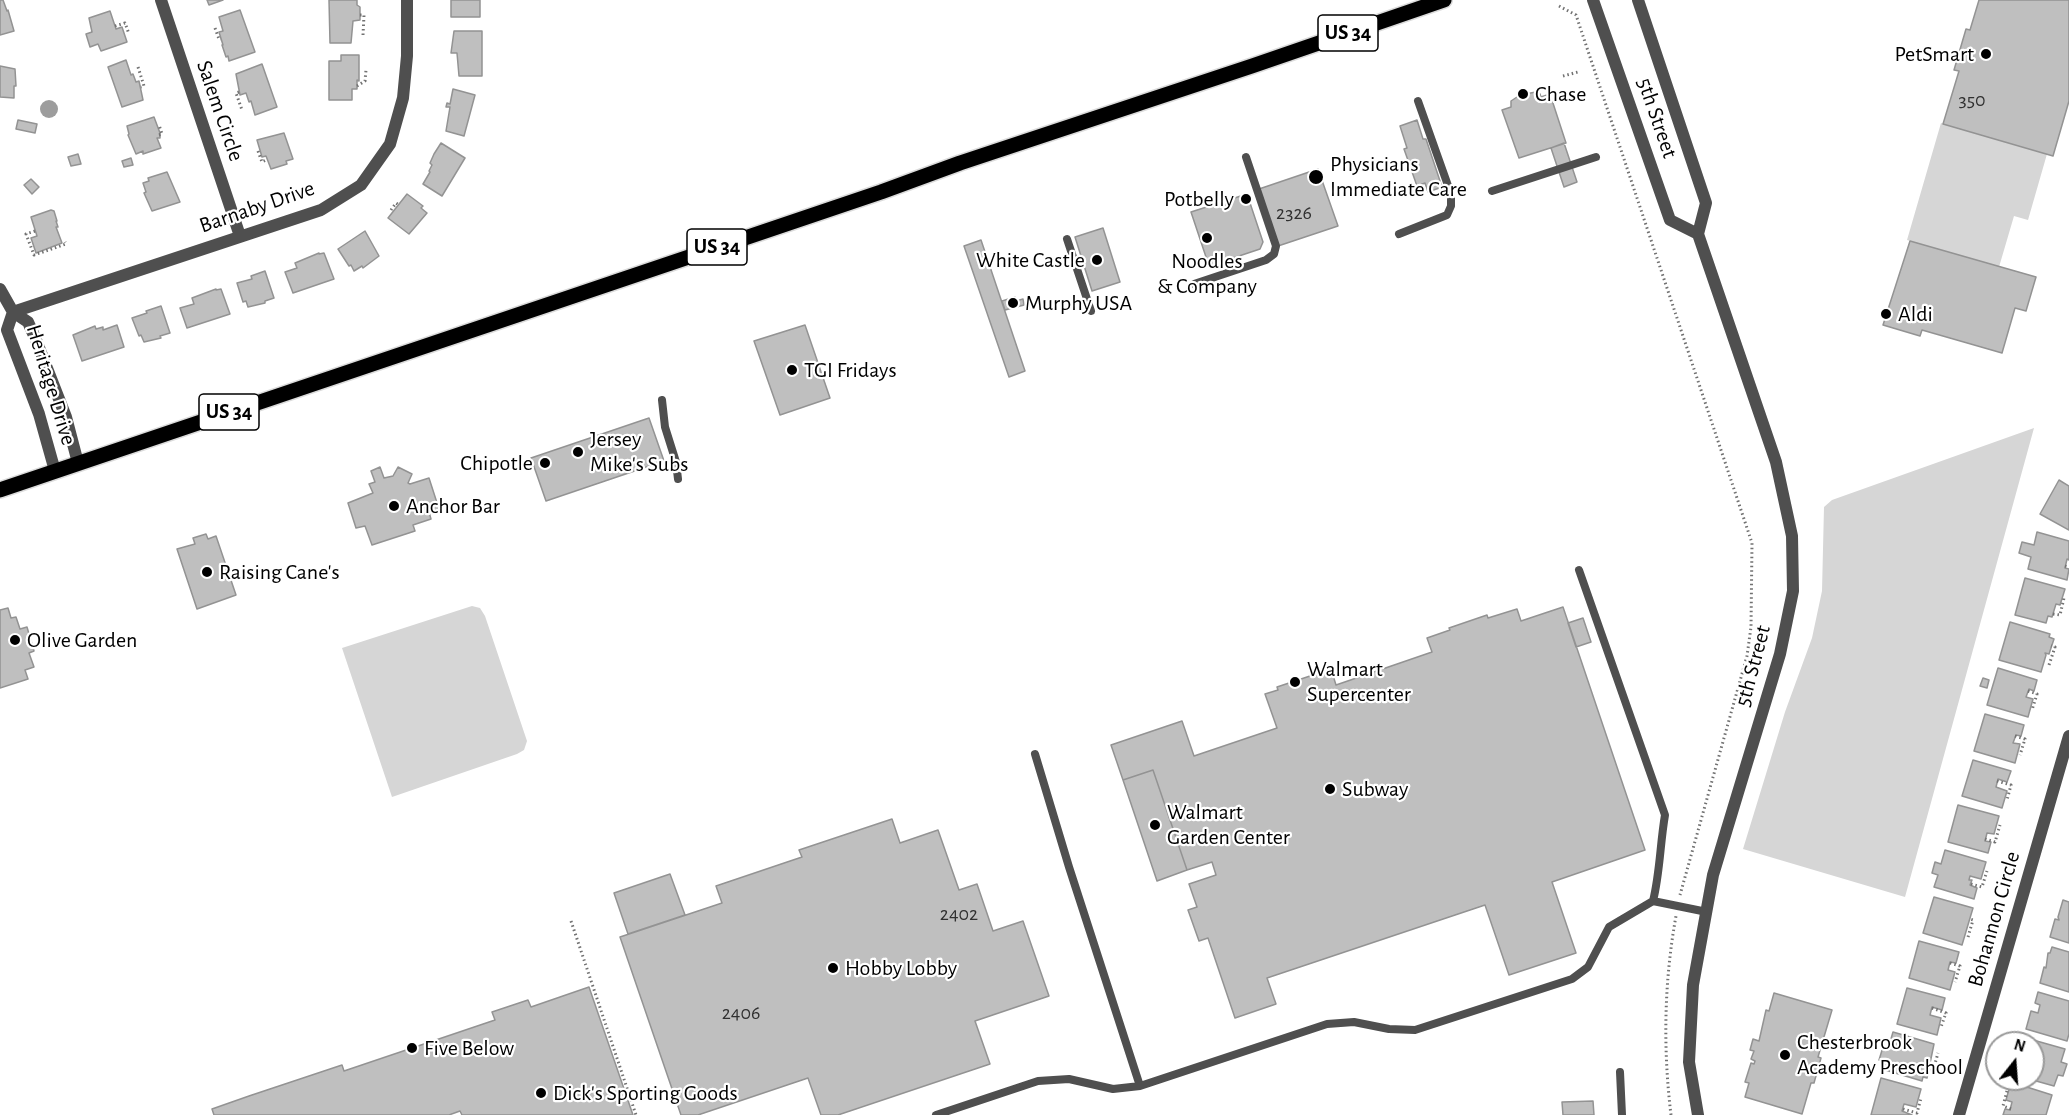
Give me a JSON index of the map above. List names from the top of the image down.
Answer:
{
  "streets": {
    "main road": ["US 34"],
    "street": [
      "Salem Circle",
      "5th Street",
      "Barnaby Drive",
      "Heritage Drive",
      "Bohannon Circle"
    ]
  },
  "crossings": [
    ["US 34", "Heritage Drive"],
    ["Salem Circle", "Barnaby Drive"],
    ["Barnaby Drive", "Heritage Drive"]
  ],
  "places": [
    "PetSmart",
    "Chase",
    "Physicians Immediate Care",
    "Potbelly",
    "Noodles & Company",
    "White Castle",
    "Murphy USA",
    "Aldi",
    "TGI Fridays",
    "Jersey Mike's Subs",
    "Chipotle",
    "Anchor Bar",
    "Raising Cane's",
    "Olive Garden",
    "Walmart Supercenter",
    "Subway",
    "Walmart Garden Center",
    "Hobby Lobby",
    "Five Below",
    "Chesterbrook Academy Preschool",
    "Dick's Sporting Goods"
  ],
  "house_numbers": [
    "350",
    "2326",
    "2402",
    "2406"
  ],
  "north": "top"
}
